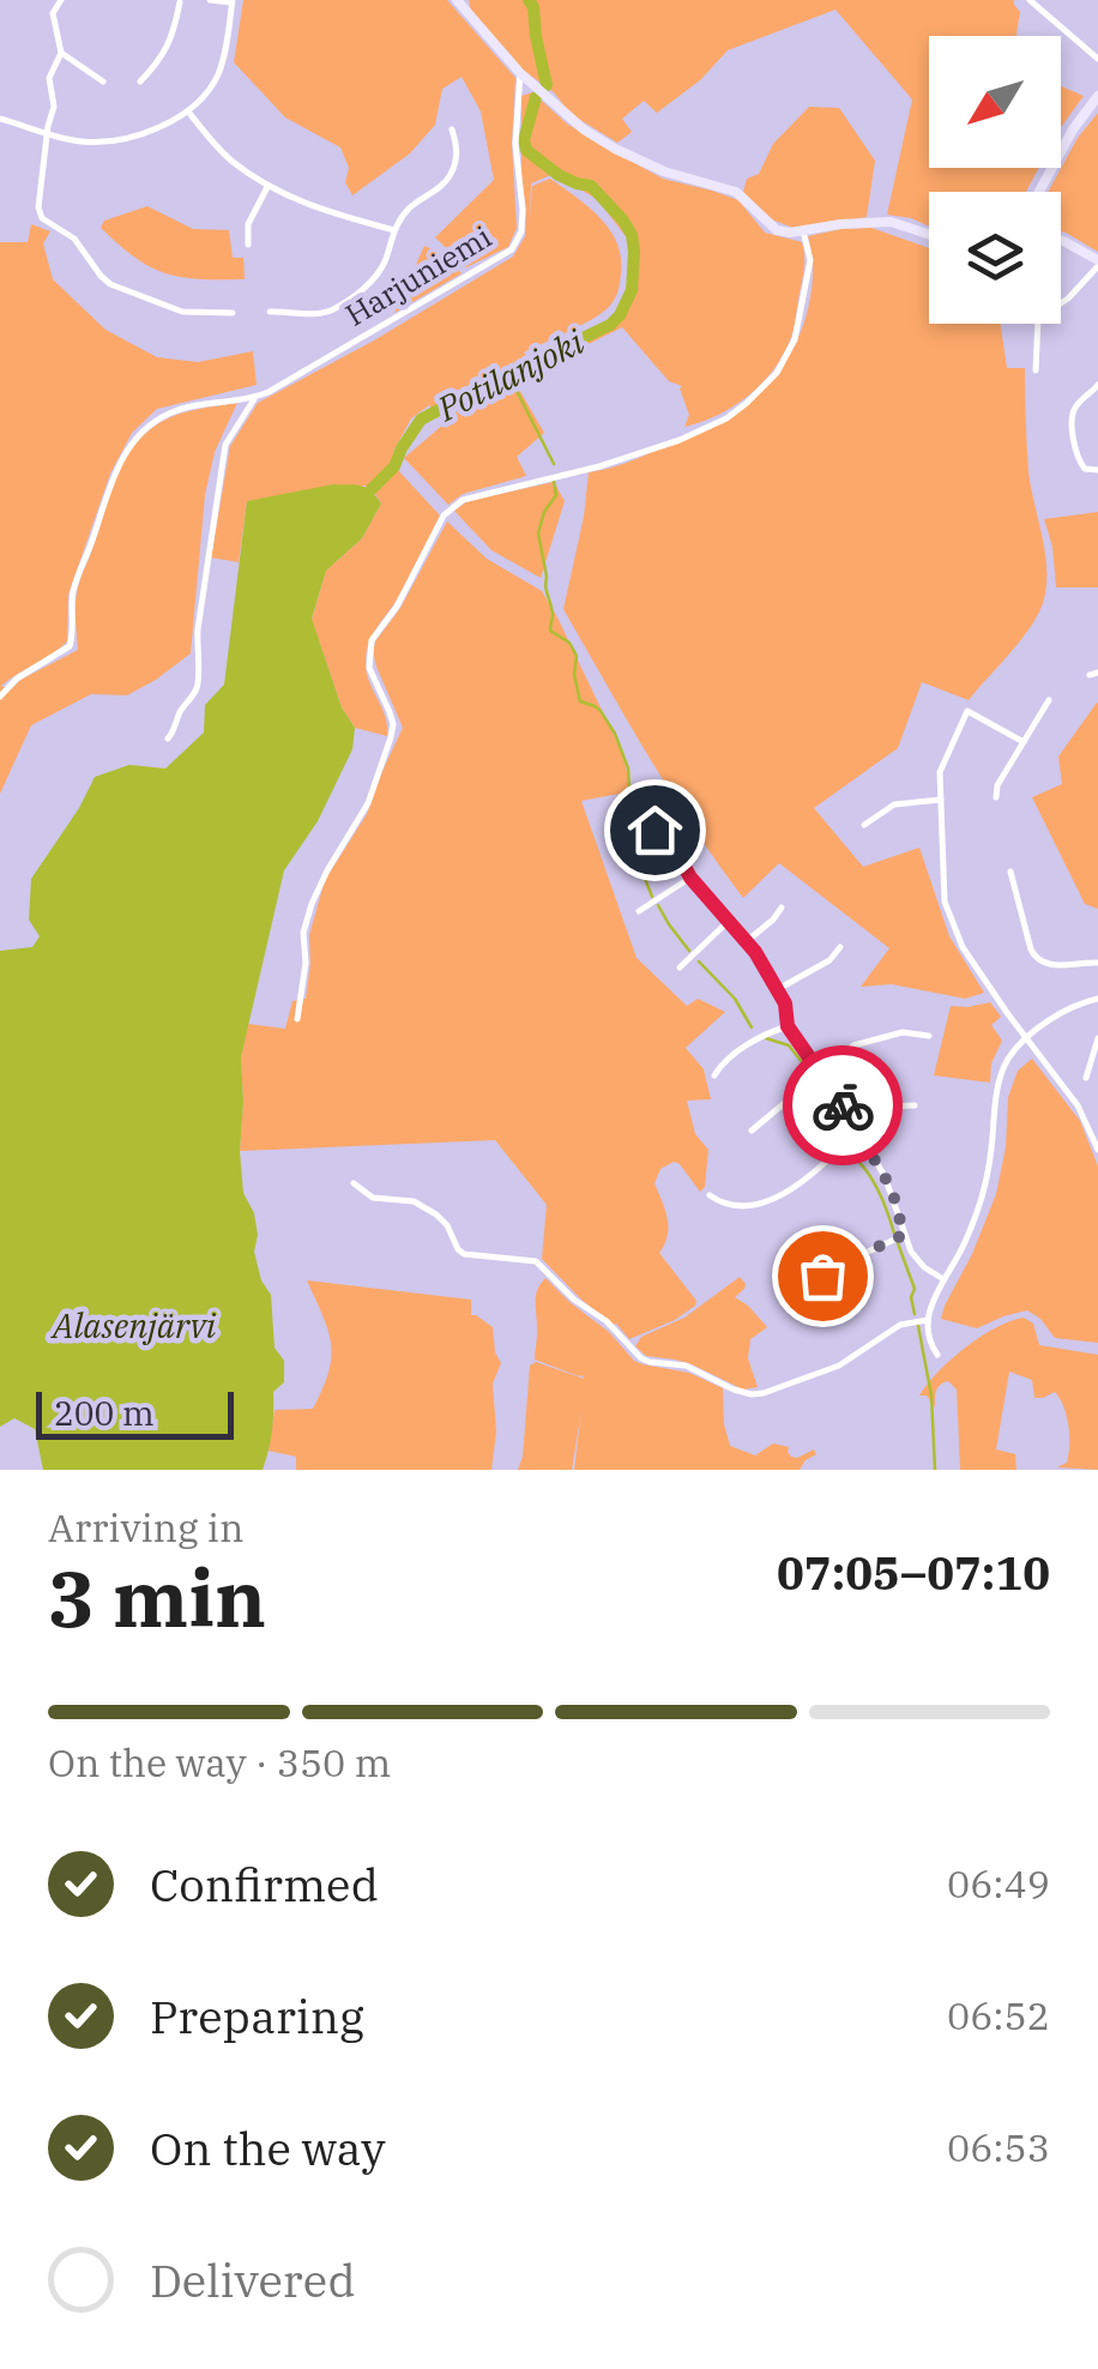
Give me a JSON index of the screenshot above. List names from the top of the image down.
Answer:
{
  "streets": {
    "street": ["Harjuniemi"]
  },
  "water": ["Potilanjoki", "Alasenjärvi"],
  "scale_bar": "200 m",
  "north": "bottom left",
  "page": {
    "scale": "200 m",
    "heading": ["3 min", "Arriving in", "07:05–07:10"],
    "bar": "On the way · 350 m",
    "list": [
      ["Confirmed", "06:49"],
      ["Preparing", "06:52"],
      ["On the way", "06:53"],
      "Delivered"
    ]
  }
}
